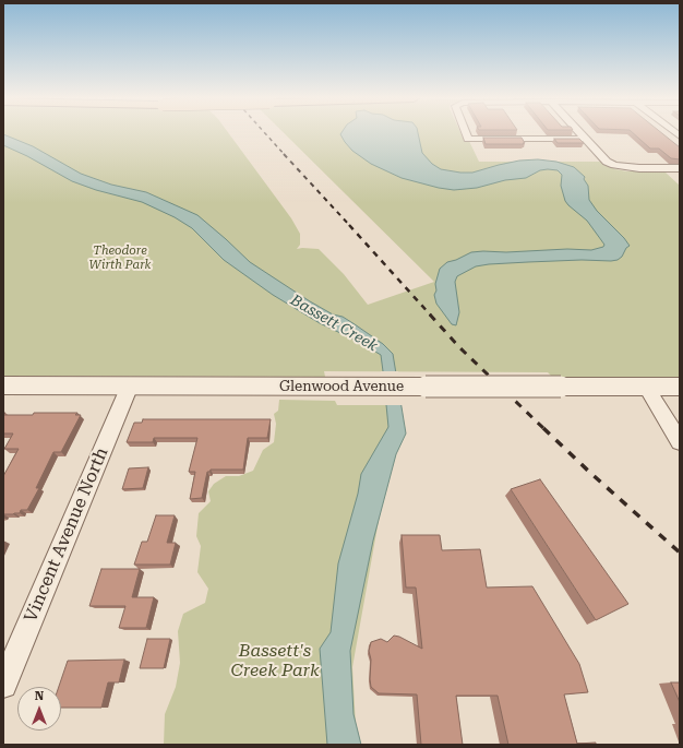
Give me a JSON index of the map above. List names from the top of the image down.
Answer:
{
  "streets": {
    "street": ["Glenwood Avenue", "Vincent Avenue North"]
  },
  "crossings": [
    ["Glenwood Avenue", "Vincent Avenue North"]
  ],
  "water": ["Bassett Creek"],
  "parks": ["Theodore Wirth Park", "Bassett's Creek Park"],
  "north": "top"
}
